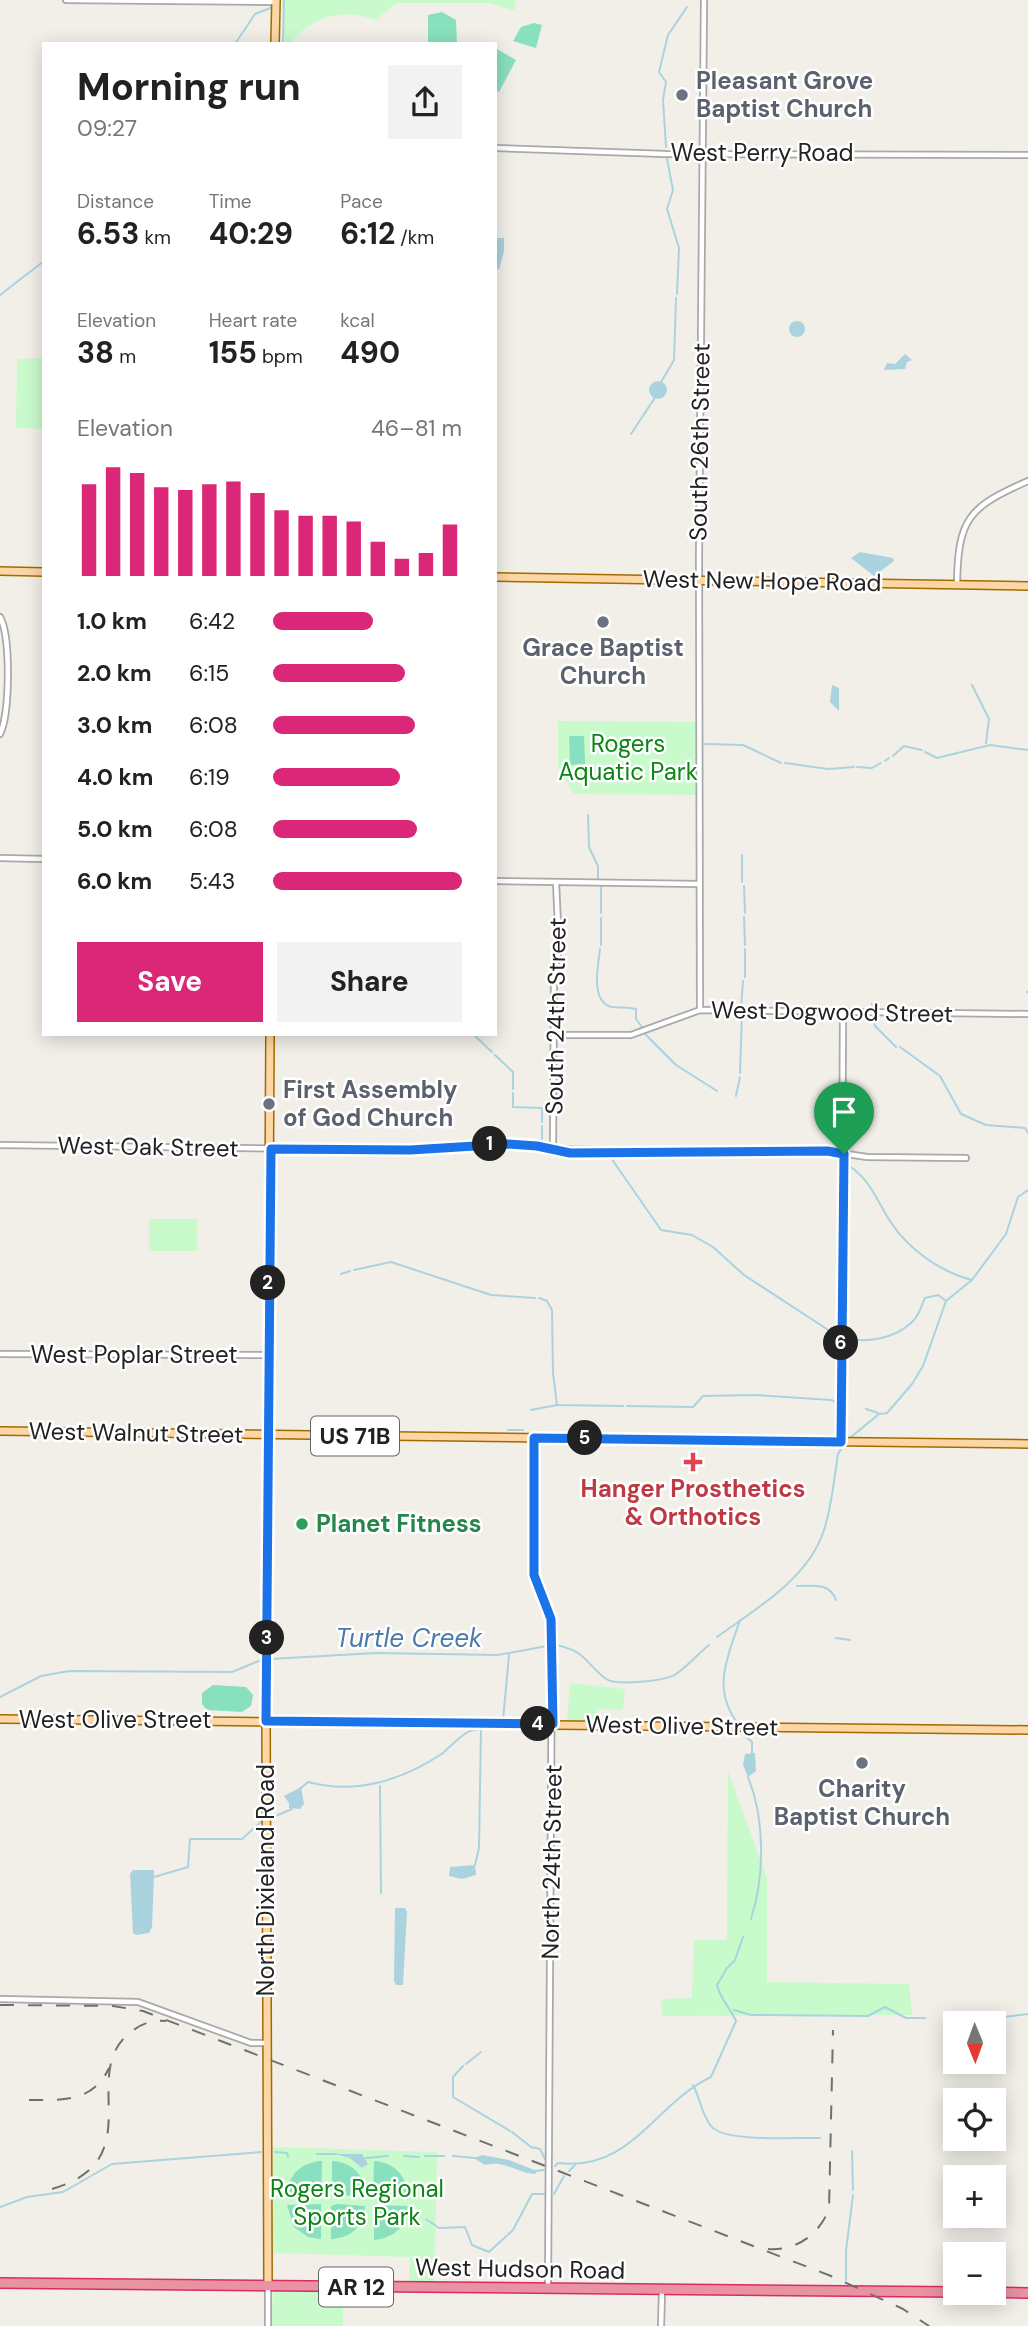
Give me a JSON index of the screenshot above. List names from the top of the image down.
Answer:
{
  "streets": {
    "highway": ["West Hudson Road", "AR 12"],
    "main road": [
      "West New Hope Road",
      "West Walnut Street",
      "US 71B",
      "West Olive Street",
      "North Dixieland Road"
    ],
    "street": [
      "West Perry Road",
      "South 26th Street",
      "West Dogwood Street",
      "South 24th Street",
      "West Oak Street",
      "West Poplar Street",
      "North 24th Street"
    ]
  },
  "crossings": [
    ["West Perry Road", "South 26th Street"],
    ["South 26th Street", "West New Hope Road"],
    ["South 26th Street", "West Dogwood Street"],
    ["West Dogwood Street", "South 24th Street"],
    ["South 24th Street", "West Oak Street"],
    ["West Oak Street", "North Dixieland Road"],
    ["West Poplar Street", "North Dixieland Road"],
    ["West Walnut Street", "North 24th Street"],
    ["West Walnut Street", "North Dixieland Road"],
    ["West Olive Street", "North 24th Street"],
    ["West Olive Street", "North Dixieland Road"],
    ["North 24th Street", "West Hudson Road"],
    ["North Dixieland Road", "West Hudson Road"]
  ],
  "water": ["Turtle Creek"],
  "parks": ["Rogers Aquatic Park", "Rogers Regional Sports Park"],
  "places": {
    "other": [
      "Pleasant Grove Baptist Church",
      "Grace Baptist Church",
      "First Assembly of God Church",
      "Planet Fitness",
      "Charity Baptist Church"
    ],
    "health": ["Hanger Prosthetics & Orthotics"]
  },
  "north": "bottom",
  "page": {
    "heading": ["Morning run", "09:27"],
    "stats": [
      ["Distance", "6.53 km"],
      ["Time", "40:29"],
      ["Pace", "6:12 /km"],
      ["Elevation", "38 m"],
      ["Heart rate", "155 bpm"],
      ["kcal", "490"]
    ],
    "chart": ["Elevation", "46–81 m"],
    "list": [
      {
        "name": "1.0 km",
        "note": "6:42"
      },
      {
        "name": "2.0 km",
        "note": "6:15"
      },
      {
        "name": "3.0 km",
        "note": "6:08"
      },
      {
        "name": "4.0 km",
        "note": "6:19"
      },
      {
        "name": "5.0 km",
        "note": "6:08"
      },
      {
        "name": "6.0 km",
        "note": "5:43"
      }
    ],
    "buttons": ["Save", "Share"],
    "pins": [
      "1",
      "2",
      "6",
      "5",
      "3",
      "4"
    ],
    "map_buttons": ["+", "−"]
  }
}
